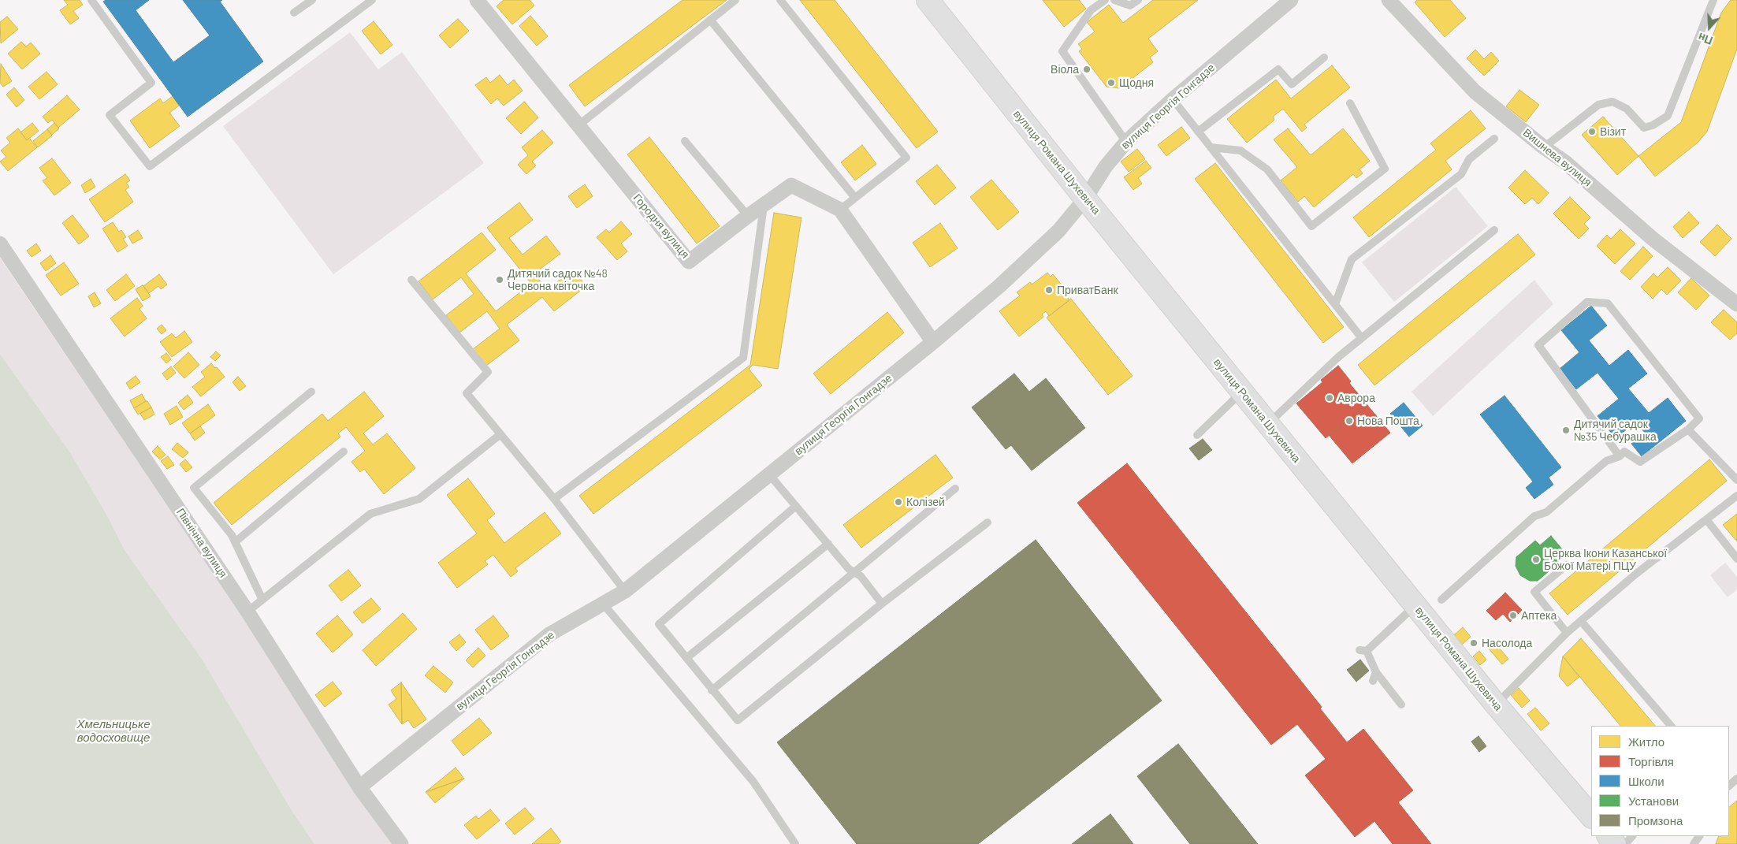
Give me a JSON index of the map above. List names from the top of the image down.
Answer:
{
  "streets": {
    "main road": ["вулиця Романа Шухевича"],
    "street": [
      "вулиця Георгія Гонгадзе",
      "Вишнева вулиця",
      "Городня вулиця",
      "Північна вулиця"
    ]
  },
  "crossings": [
    ["вулиця Георгія Гонгадзе", "вулиця Романа Шухевича"],
    ["вулиця Георгія Гонгадзе", "Городня вулиця"],
    ["вулиця Георгія Гонгадзе", "Північна вулиця"]
  ],
  "water": ["Хмельницьке водосховище"],
  "places": [
    "Віола",
    "Щодня",
    "Візит",
    "Дитячий садок №48 Червона квіточка",
    "ПриватБанк",
    "Аврора",
    "Нова Пошта",
    "Дитячий садок №35 Чебурашка",
    "Колізей",
    "Церква Ікони Казанської Божої Матері ПЦУ",
    "Аптека",
    "Насолода"
  ],
  "legend": [
    "Житло",
    "Торгівля",
    "Школи",
    "Установи",
    "Промзона"
  ],
  "north": "bottom"
}
